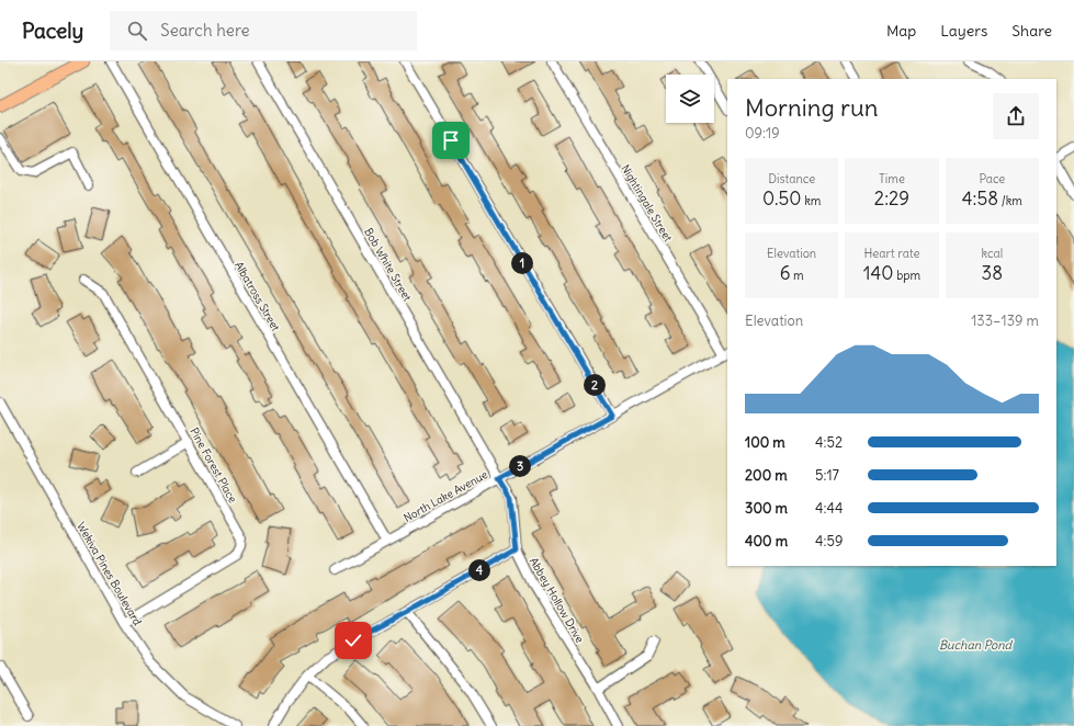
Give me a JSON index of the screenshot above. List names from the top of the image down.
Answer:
{
  "streets": {
    "street": [
      "Nightingale Street",
      "Bob White Street",
      "Albatross Street",
      "Pine Forest Place",
      "North Lake Avenue",
      "Wekiva Pines Boulevard",
      "Abbey Hollow Drive"
    ]
  },
  "crossings": [
    ["Nightingale Street", "North Lake Avenue"],
    ["Bob White Street", "North Lake Avenue"],
    ["Bob White Street", "Abbey Hollow Drive"],
    ["Albatross Street", "North Lake Avenue"],
    ["Pine Forest Place", "Wekiva Pines Boulevard"],
    ["North Lake Avenue", "Abbey Hollow Drive"]
  ],
  "water": ["Buchan Pond"],
  "page": {
    "header": "Pacely",
    "search": "Search here",
    "nav": ["Map", "Layers", "Share"],
    "heading": ["Morning run", "09:19"],
    "stats": [
      ["Distance", "0.50 km"],
      ["Time", "2:29"],
      ["Pace", "4:58 /km"],
      ["Elevation", "6 m"],
      ["Heart rate", "140 bpm"],
      ["kcal", "38"]
    ],
    "pins": [
      "1",
      "2",
      "3",
      "4"
    ],
    "chart": ["Elevation", "133–139 m"],
    "list": [
      {
        "name": "100 m",
        "note": "4:52"
      },
      {
        "name": "200 m",
        "note": "5:17"
      },
      {
        "name": "300 m",
        "note": "4:44"
      },
      {
        "name": "400 m",
        "note": "4:59"
      }
    ]
  }
}
